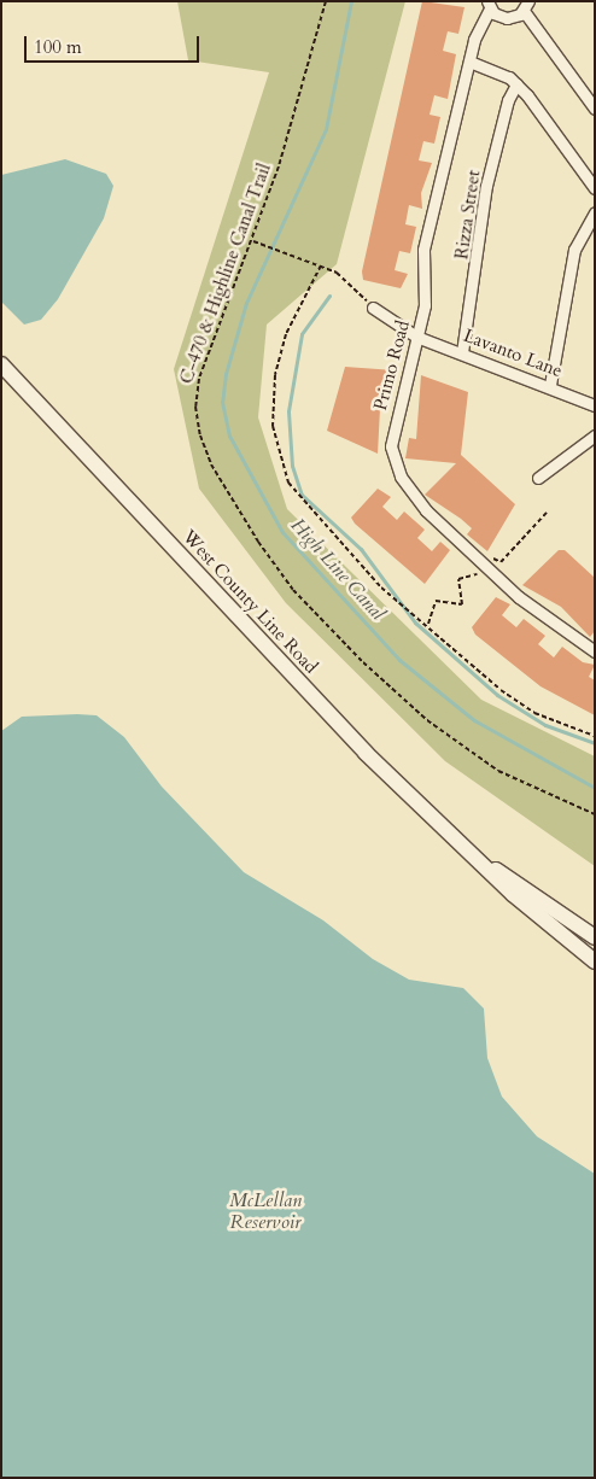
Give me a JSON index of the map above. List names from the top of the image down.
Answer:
{
  "streets": {
    "main road": ["West County Line Road"],
    "street": ["Rizza Street", "Lavanto Lane", "Primo Road"],
    "path": ["C-470 & Highline Canal Trail"]
  },
  "crossings": [
    ["Rizza Street", "Lavanto Lane"],
    ["Lavanto Lane", "Primo Road"]
  ],
  "water": ["High Line Canal", "McLellan Reservoir"],
  "scale_bar": "100 m"
}
